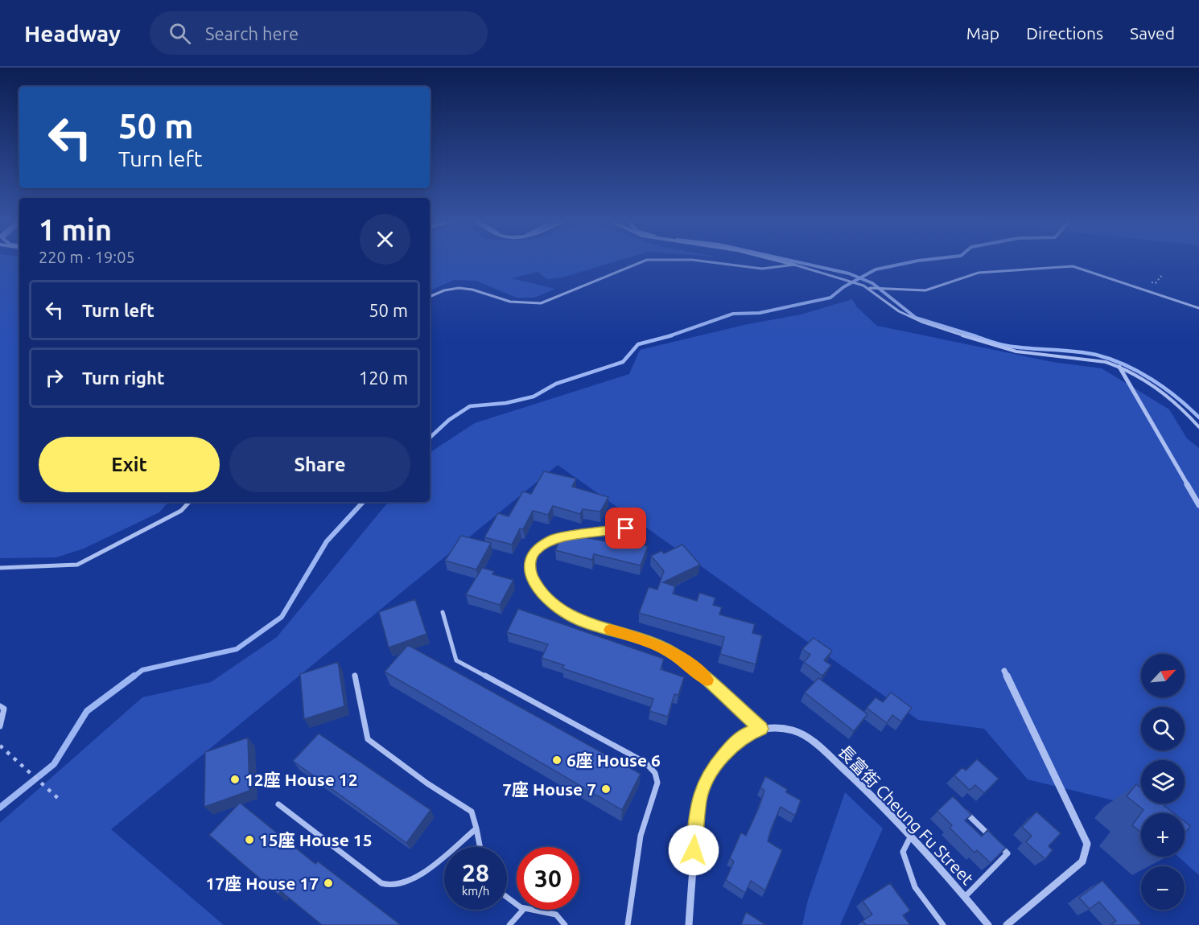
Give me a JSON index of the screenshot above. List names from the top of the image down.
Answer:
{
  "streets": {
    "street": ["長富街 Cheung Fu Street"]
  },
  "places": [
    "6座 House 6",
    "12座 House 12",
    "7座 House 7",
    "15座 House 15",
    "17座 House 17"
  ],
  "north": "top right",
  "page": {
    "header": "Headway",
    "search": "Search here",
    "nav": ["Map", "Directions", "Saved"],
    "turn": ["50 m", "Turn left"],
    "heading": ["1 min", "220 m · 19:05"],
    "list": [
      {
        "name": "Turn left",
        "value": "50 m"
      },
      {
        "name": "Turn right",
        "value": "120 m"
      }
    ],
    "buttons": ["Exit", "Share"],
    "map_buttons": ["+", "−"],
    "speed": "28 km/h",
    "limit": "30"
  }
}
